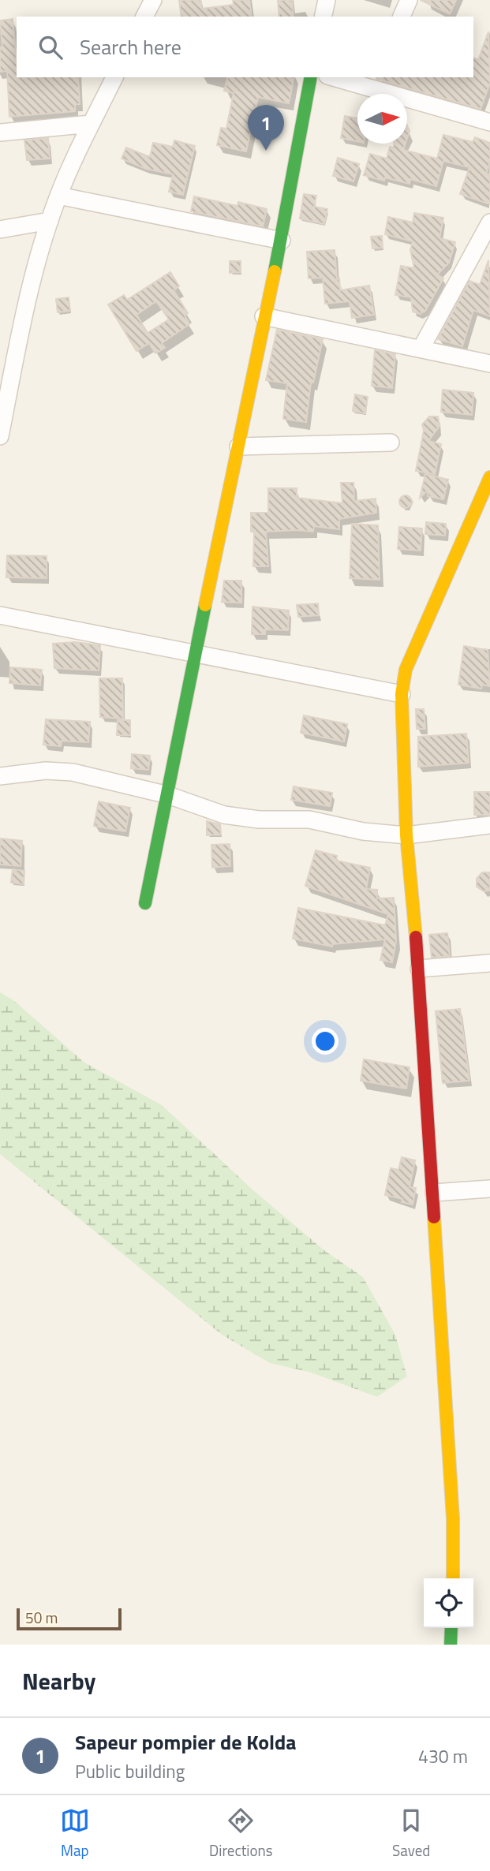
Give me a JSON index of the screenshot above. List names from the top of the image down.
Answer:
{
  "scale_bar": "50 m",
  "north": "right",
  "page": {
    "search": "Search here",
    "pins": "1",
    "scale": "50 m",
    "heading": "Nearby",
    "list": [
      {
        "mark": "1",
        "name": "Sapeur pompier de Kolda",
        "note": "Public building",
        "value": "430 m"
      }
    ],
    "nav": ["Map", "Directions", "Saved"]
  }
}
